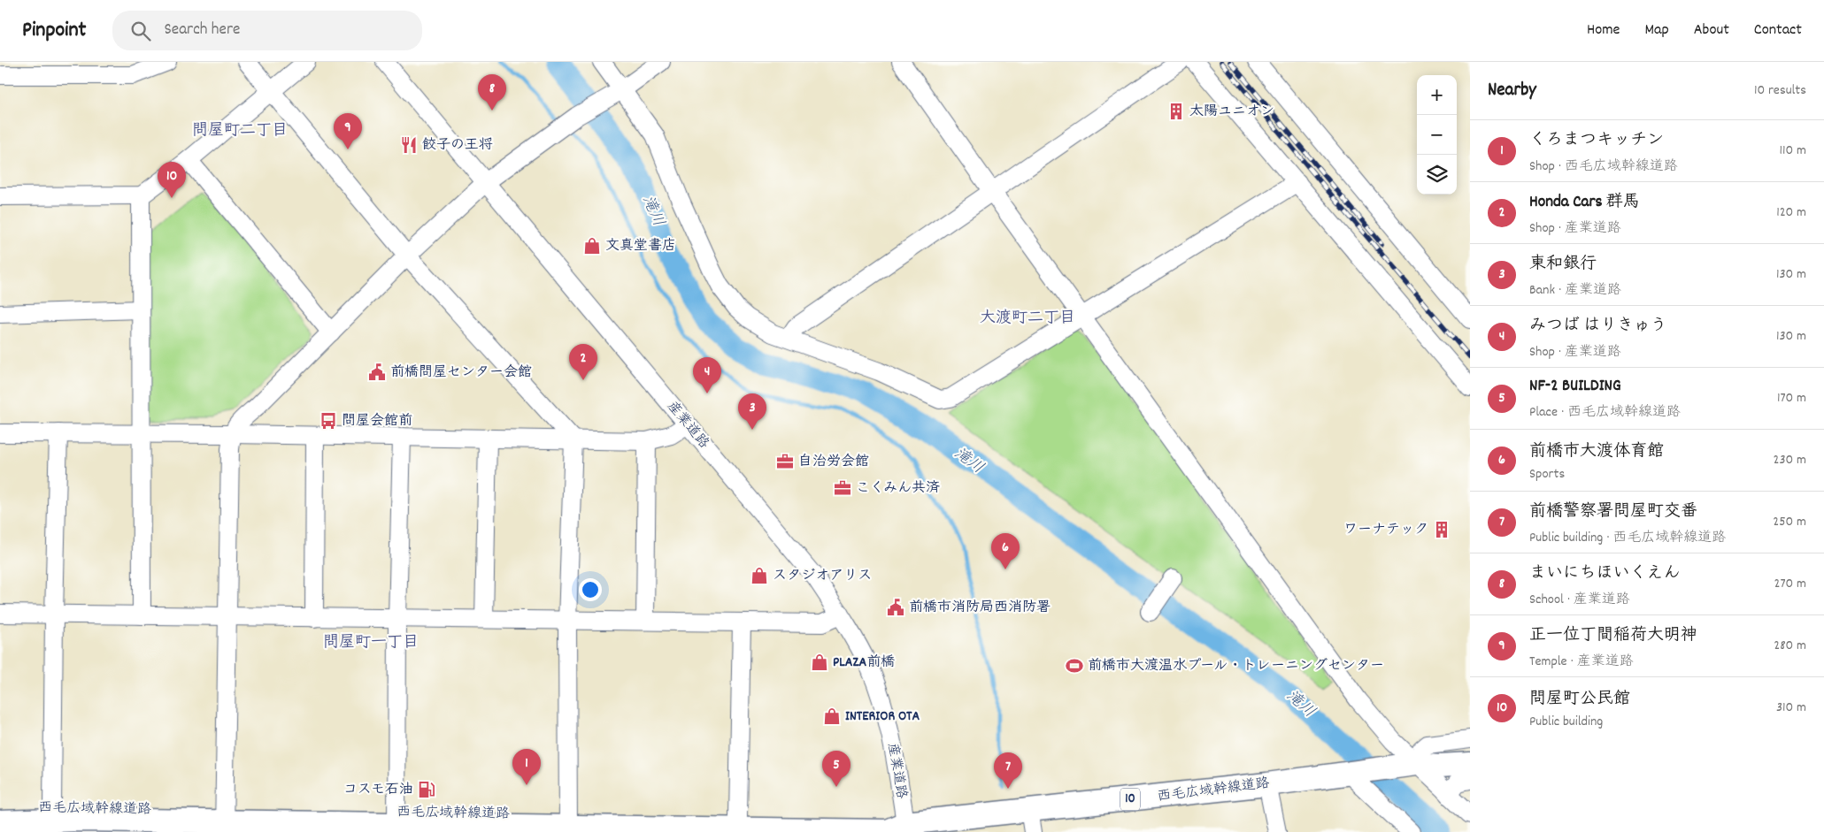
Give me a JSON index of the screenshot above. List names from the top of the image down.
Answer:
{
  "streets": {
    "main road": ["西毛広域幹線道路", "10"],
    "street": ["産業道路"]
  },
  "crossings": [
    ["産業道路", "西毛広域幹線道路"]
  ],
  "districts": ["問屋町二丁目", "大渡町二丁目", "問屋町一丁目"],
  "water": ["滝川"],
  "places": {
    "building": ["太陽ユニオン", "ワーナテック"],
    "restaurant": ["餃子の王将"],
    "shop": [
      "文真堂書店",
      "スタジオアリス",
      "PLAZA前橋",
      "INTERIOR OTA"
    ],
    "public building": ["前橋問屋センター会館", "前橋市消防局西消防署"],
    "bus stop": ["問屋会館前"],
    "office": ["自治労会館", "こくみん共済"],
    "sports": ["前橋市大渡温水プール・トレーニングセンター"],
    "fuel station": ["コスモ石油"]
  },
  "page": {
    "header": "Pinpoint",
    "search": "Search here",
    "nav": [
      "Home",
      "Map",
      "About",
      "Contact"
    ],
    "heading": ["Nearby", "10 results"],
    "pins": [
      "8",
      "9",
      "10",
      "2",
      "4",
      "3",
      "6",
      "1",
      "5",
      "7"
    ],
    "map_buttons": ["+", "−"],
    "list": [
      {
        "mark": "1",
        "name": "くろまつキッチン",
        "note": "Shop · 西毛広域幹線道路",
        "value": "110 m"
      },
      {
        "mark": "2",
        "name": "Honda Cars 群馬",
        "note": "Shop · 産業道路",
        "value": "120 m"
      },
      {
        "mark": "3",
        "name": "東和銀行",
        "note": "Bank · 産業道路",
        "value": "130 m"
      },
      {
        "mark": "4",
        "name": "みつば はりきゅう",
        "note": "Shop · 産業道路",
        "value": "130 m"
      },
      {
        "mark": "5",
        "name": "NF-2 BUILDING",
        "note": "Place · 西毛広域幹線道路",
        "value": "170 m"
      },
      {
        "mark": "6",
        "name": "前橋市大渡体育館",
        "note": "Sports",
        "value": "230 m"
      },
      {
        "mark": "7",
        "name": "前橋警察署問屋町交番",
        "note": "Public building · 西毛広域幹線道路",
        "value": "250 m"
      },
      {
        "mark": "8",
        "name": "まいにちほいくえん",
        "note": "School · 産業道路",
        "value": "270 m"
      },
      {
        "mark": "9",
        "name": "正一位丁間稲荷大明神",
        "note": "Temple · 産業道路",
        "value": "280 m"
      },
      {
        "mark": "10",
        "name": "問屋町公民館",
        "note": "Public building",
        "value": "310 m"
      }
    ]
  }
}
